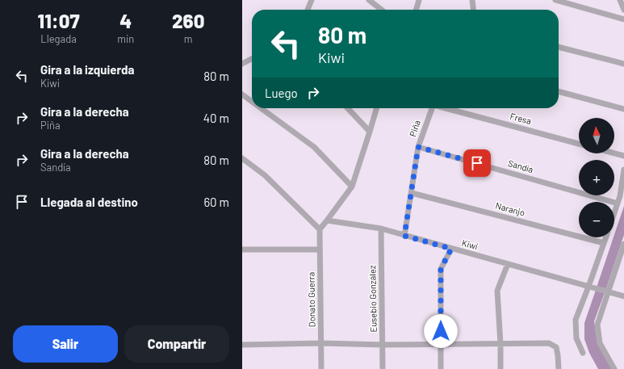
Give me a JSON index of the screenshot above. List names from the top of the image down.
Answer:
{
  "streets": {
    "street": [
      "Fresa",
      "Piña",
      "Sandía",
      "Naranjo",
      "Kiwi",
      "Eusebio González",
      "Donato Guerra"
    ]
  },
  "crossings": [
    ["Piña", "Sandía"],
    ["Piña", "Naranjo"],
    ["Piña", "Kiwi"],
    ["Kiwi", "Eusebio González"]
  ],
  "north": "top",
  "page": {
    "eta": [
      "11:07",
      "Llegada",
      "4",
      "min",
      "260",
      "m"
    ],
    "turn": ["80 m", "Kiwi"],
    "list": [
      {
        "name": "Gira a la izquierda",
        "note": "Kiwi",
        "value": "80 m"
      },
      {
        "name": "Gira a la derecha",
        "note": "Piña",
        "value": "40 m"
      },
      {
        "name": "Gira a la derecha",
        "note": "Sandía",
        "value": "80 m"
      },
      {
        "name": "Llegada al destino",
        "value": "60 m"
      }
    ],
    "then": "Luego",
    "map_buttons": ["+", "−"],
    "buttons": ["Salir", "Compartir"]
  }
}
